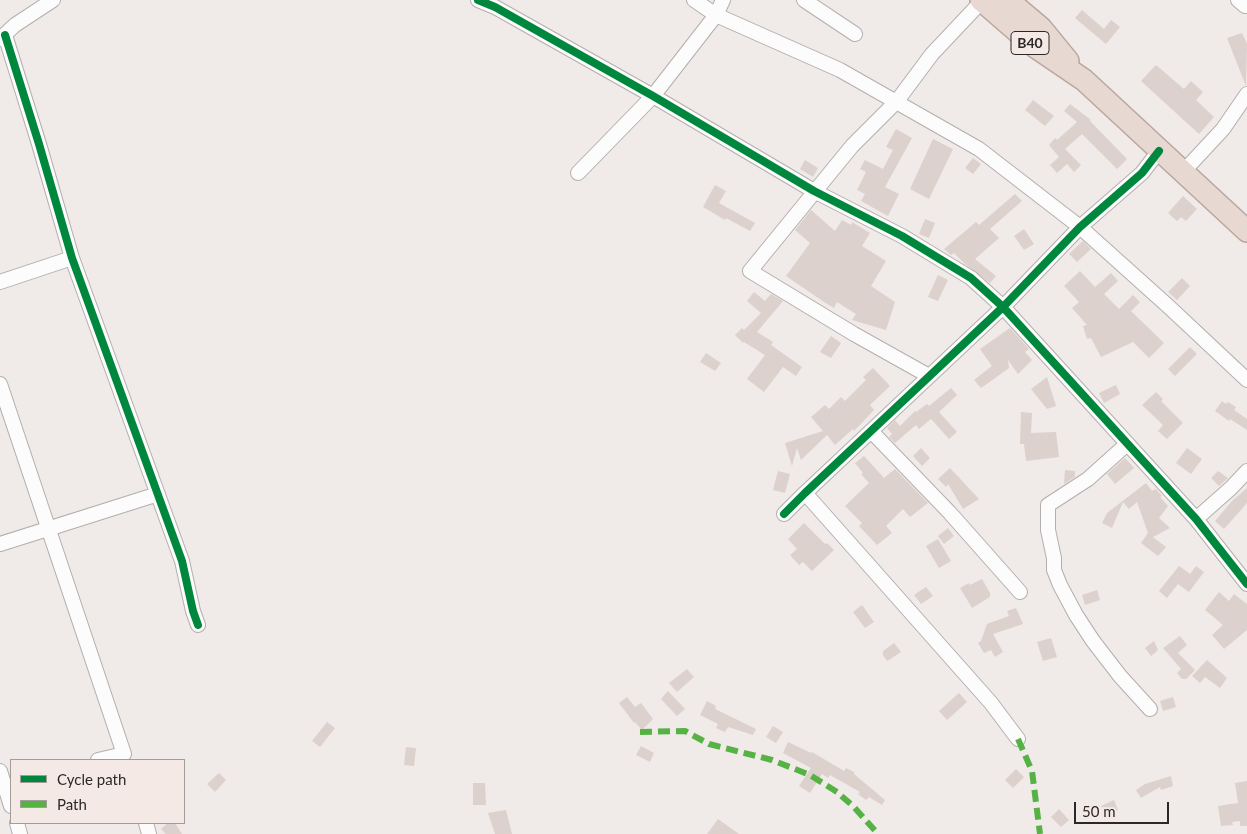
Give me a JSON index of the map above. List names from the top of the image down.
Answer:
{
  "streets": {
    "highway": ["B40"]
  },
  "legend": ["Cycle path", "Path"],
  "scale_bar": "50 m"
}
